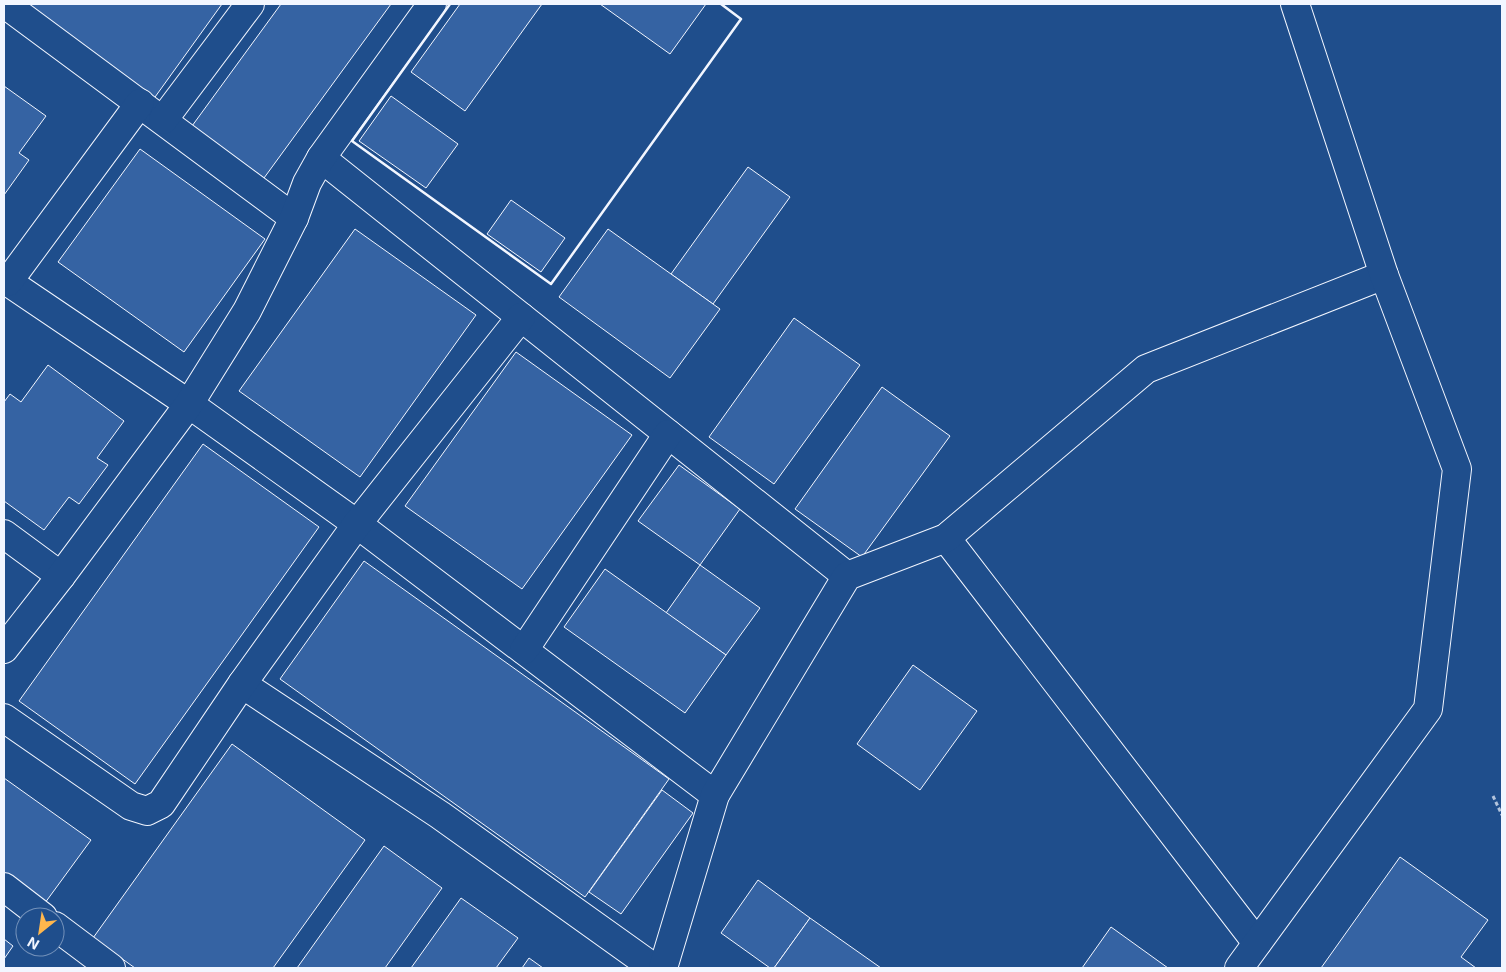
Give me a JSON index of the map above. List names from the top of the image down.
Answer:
{
  "north": "bottom left"
}
